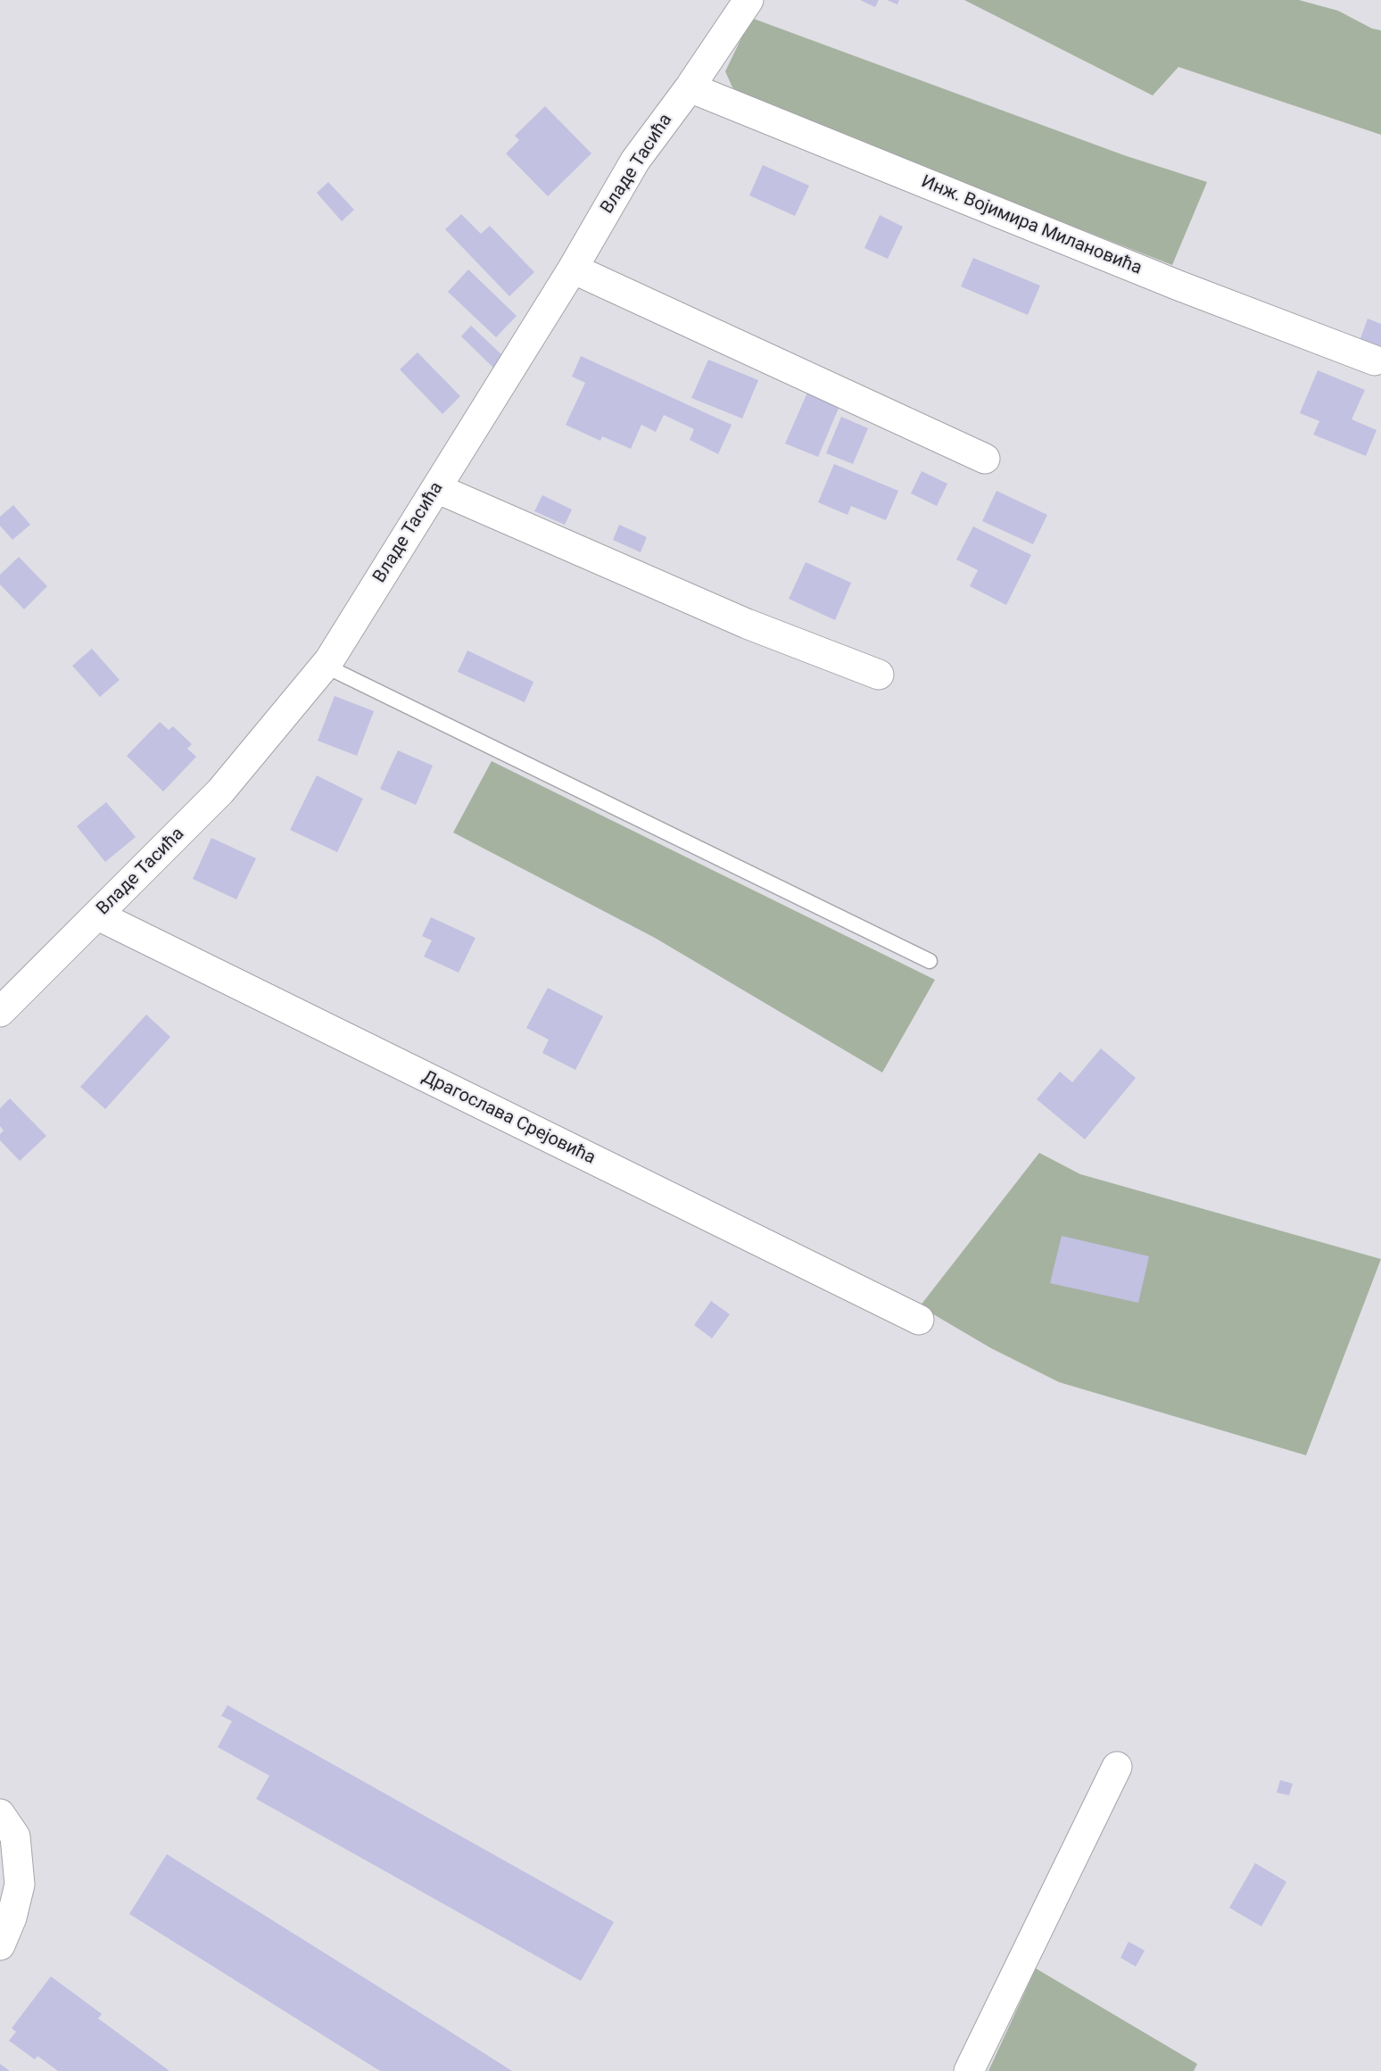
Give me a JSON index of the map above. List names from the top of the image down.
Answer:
{
  "streets": {
    "street": ["Владе Тасића", "Инж. Војимира Милановића", "Драгослава Срејовића"]
  },
  "crossings": [
    ["Владе Тасића", "Инж. Војимира Милановића"],
    ["Владе Тасића", "Драгослава Срејовића"]
  ]
}
